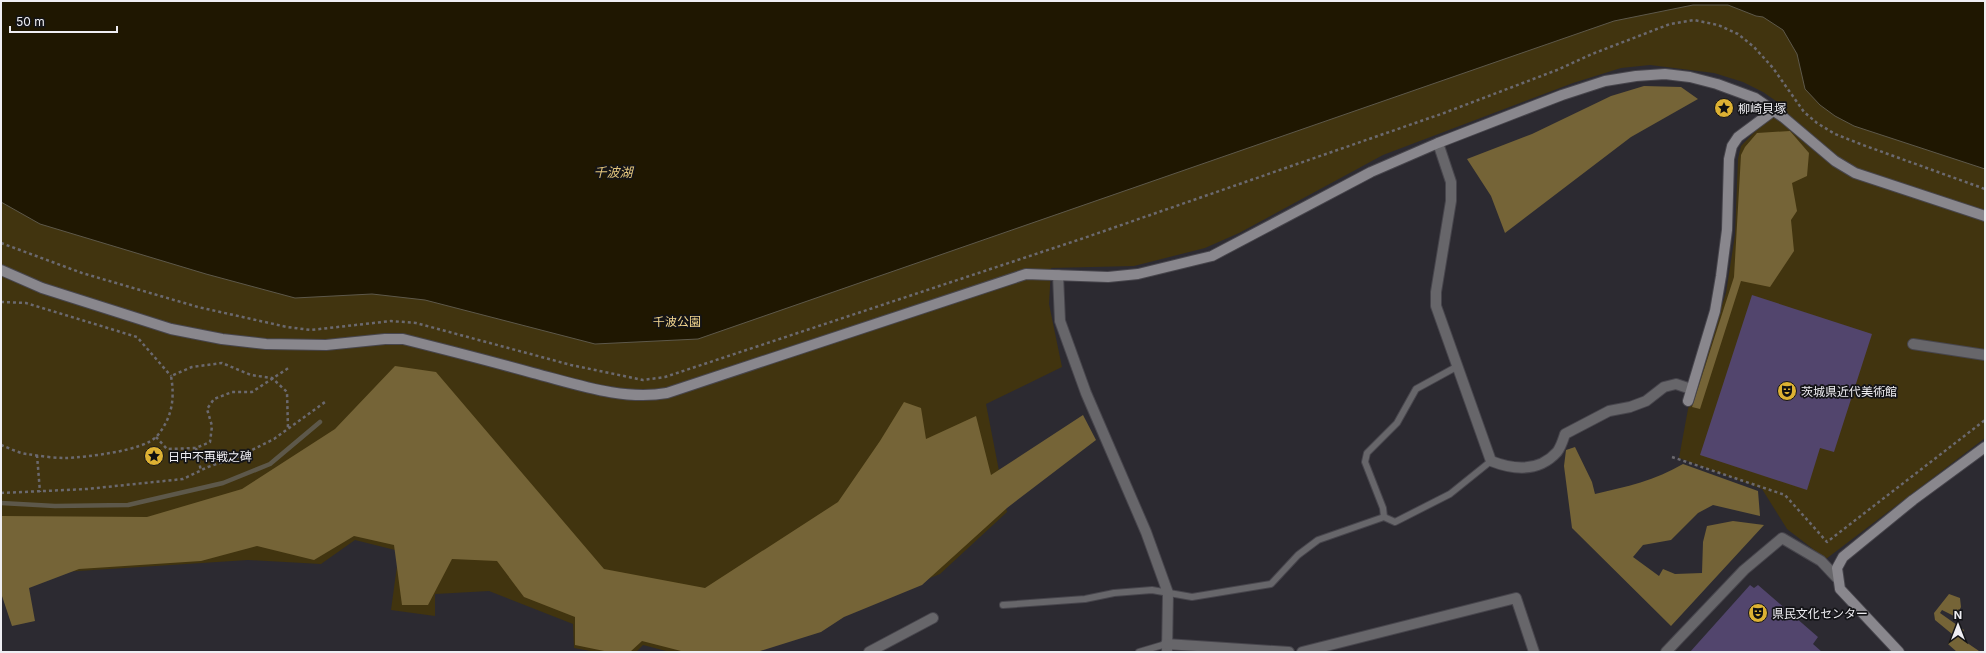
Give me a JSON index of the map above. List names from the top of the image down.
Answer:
{
  "water": ["千波湖"],
  "parks": ["千波公園"],
  "places": {
    "place": ["柳崎貝塚", "日中不再戦之碑"],
    "theatre": ["茨城県近代美術館", "県民文化センター"]
  },
  "scale_bar": "50 m",
  "north": "top"
}
